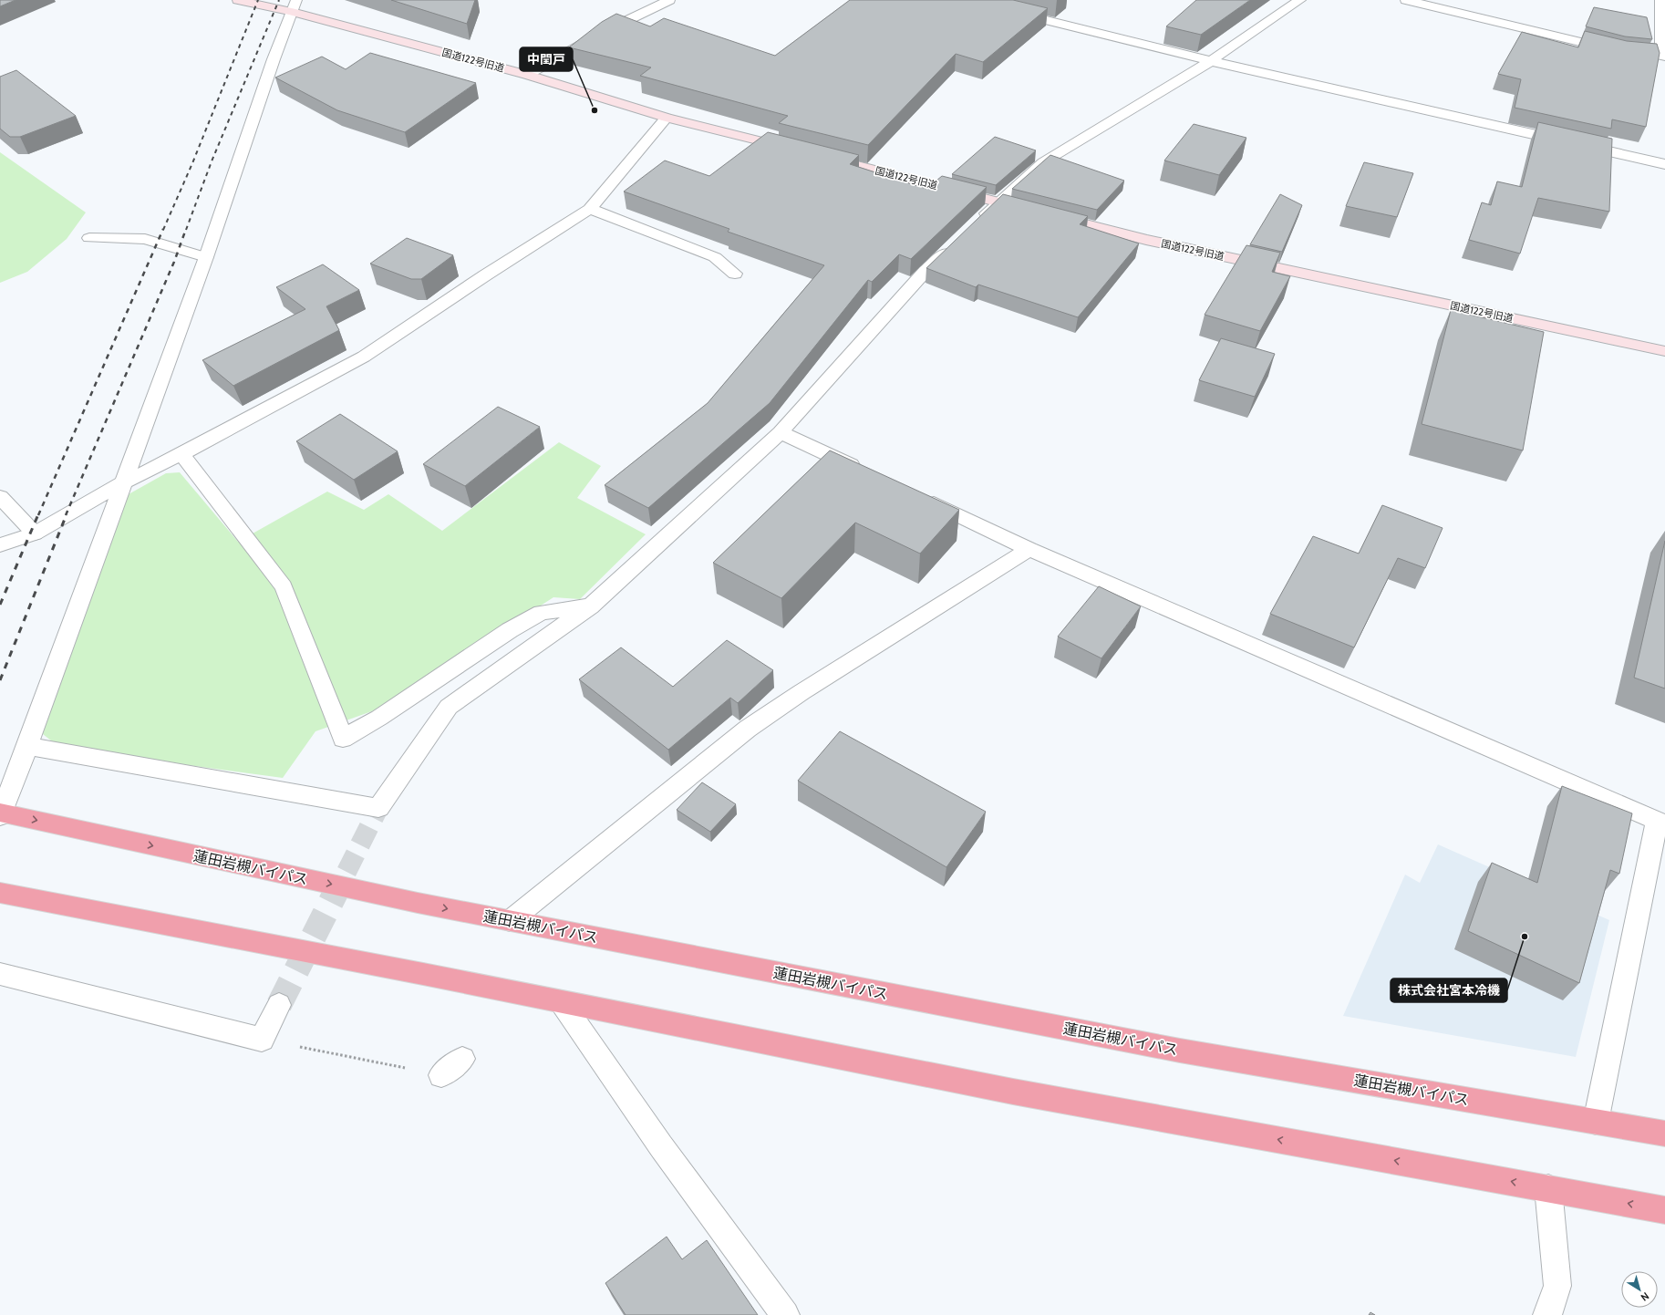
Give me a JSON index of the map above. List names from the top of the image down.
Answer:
{
  "streets": {
    "highway": ["蓮田岩槻バイパス"],
    "street": ["国道122号旧道"]
  },
  "places": ["中閏戸", "株式会社宮本冷機"],
  "north": "bottom right"
}
